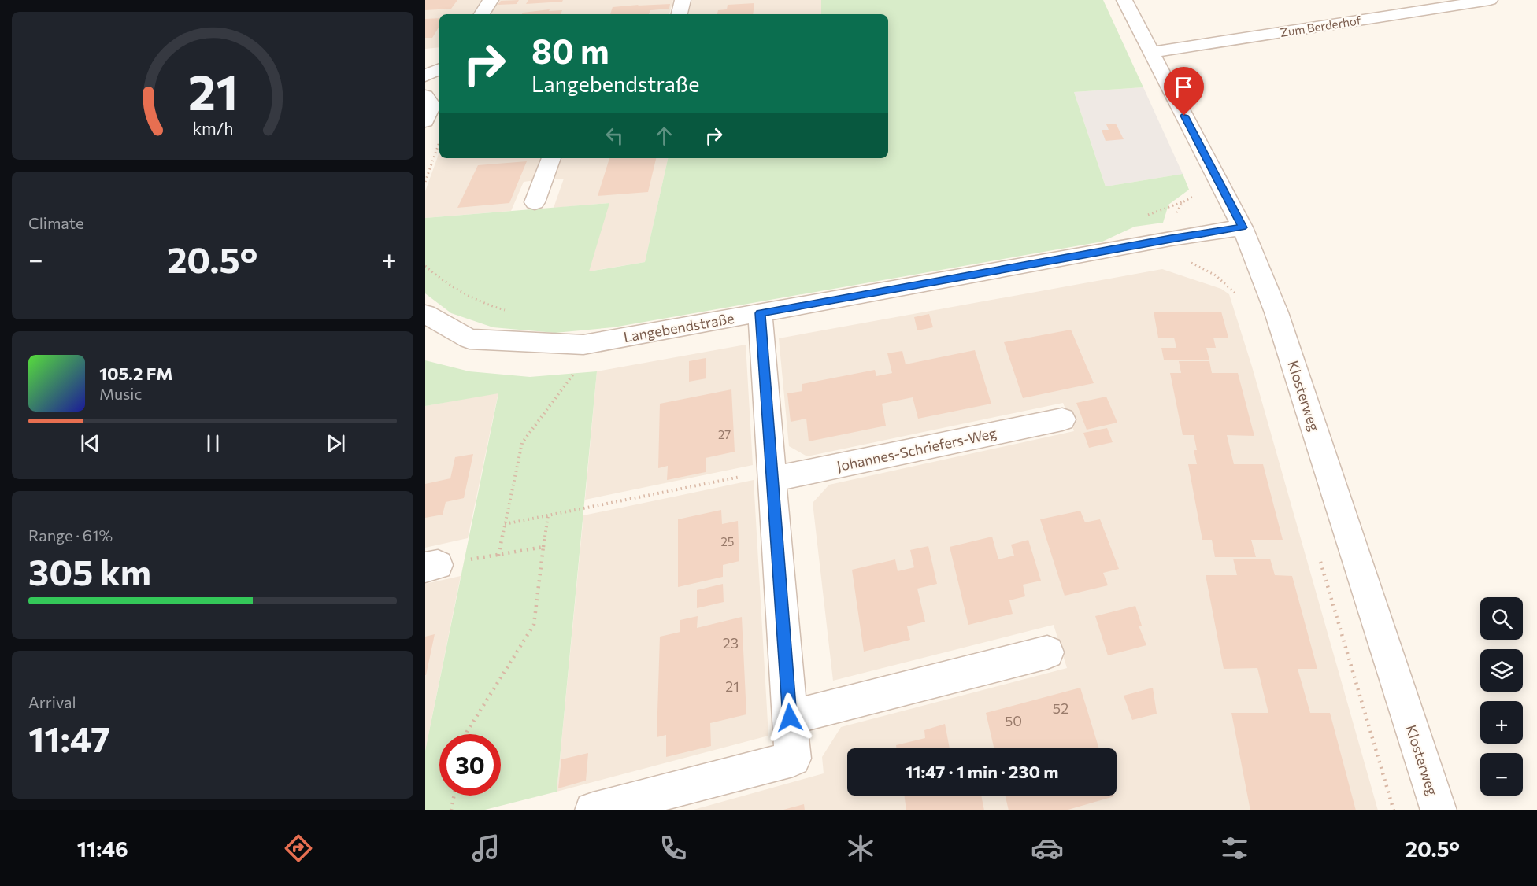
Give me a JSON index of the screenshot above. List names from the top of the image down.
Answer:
{
  "streets": {
    "street": [
      "Zum Berderhof",
      "Langebendstraße",
      "Klosterweg",
      "Johannes-Schriefers-Weg"
    ]
  },
  "crossings": [
    ["Zum Berderhof", "Klosterweg"],
    ["Langebendstraße", "Klosterweg"]
  ],
  "house_numbers": [
    "27",
    "25",
    "23",
    "21",
    "52",
    "50"
  ],
  "page": {
    "turn": ["80 m", "Langebendstraße"],
    "tile": [
      "Climate",
      ["Range · 61%", "305 km"],
      ["Arrival", "11:47"]
    ],
    "heat": ["−", "20.5°", "+"],
    "song": ["105.2 FM", "Music"],
    "map_buttons": ["+", "−"],
    "limit": "30",
    "trip": "11:47 · 1 min · 230 m",
    "tabs": ["11:46", "20.5°"],
    "gauge": ["21", "km/h"]
  }
}
